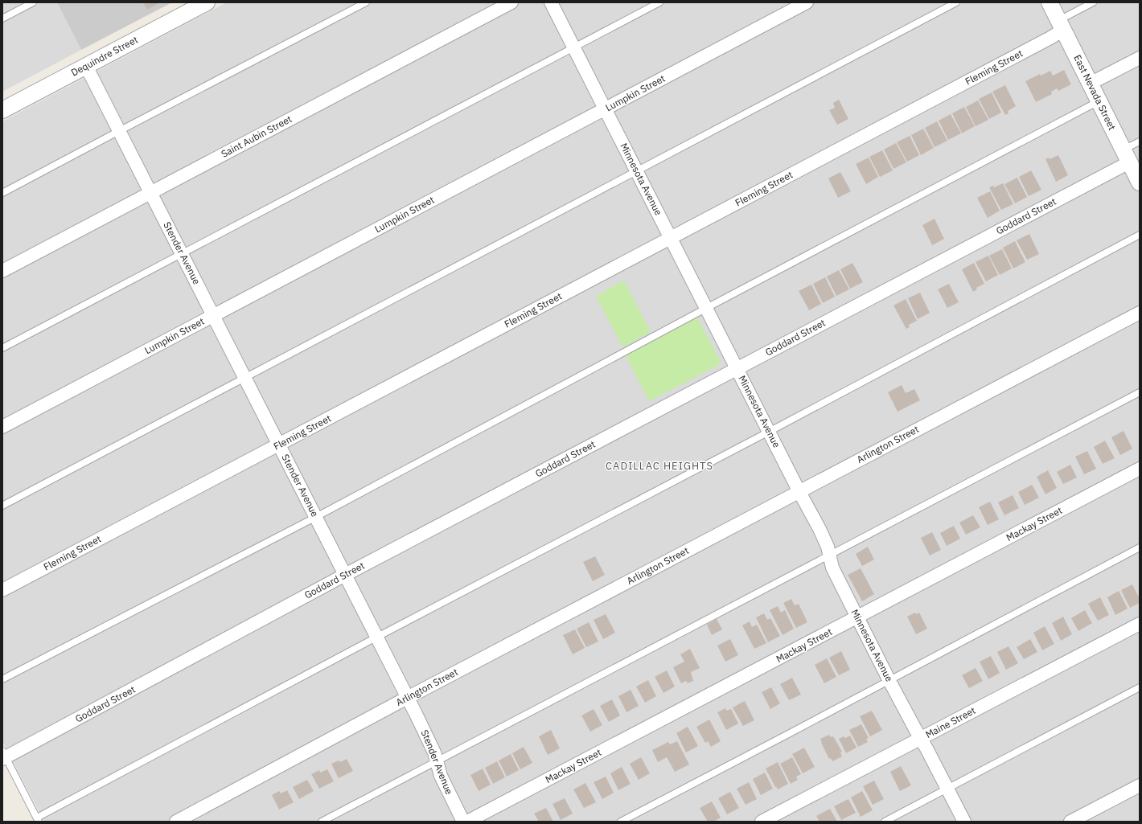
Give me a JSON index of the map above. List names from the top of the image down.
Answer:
{
  "streets": {
    "street": [
      "Dequindre Street",
      "Fleming Street",
      "East Nevada Street",
      "Lumpkin Street",
      "Saint Aubin Street",
      "Minnesota Avenue",
      "Goddard Street",
      "Stender Avenue",
      "Arlington Street",
      "Mackay Street",
      "Maine Street"
    ]
  },
  "crossings": [
    ["Dequindre Street", "Stender Avenue"],
    ["Fleming Street", "East Nevada Street"],
    ["Fleming Street", "Minnesota Avenue"],
    ["Fleming Street", "Stender Avenue"],
    ["East Nevada Street", "Goddard Street"],
    ["Lumpkin Street", "Minnesota Avenue"],
    ["Lumpkin Street", "Stender Avenue"],
    ["Saint Aubin Street", "Stender Avenue"],
    ["Minnesota Avenue", "Goddard Street"],
    ["Minnesota Avenue", "Arlington Street"],
    ["Minnesota Avenue", "Mackay Street"],
    ["Minnesota Avenue", "Maine Street"],
    ["Goddard Street", "Stender Avenue"],
    ["Stender Avenue", "Arlington Street"]
  ],
  "districts": ["CADILLAC HEIGHTS"]
}
